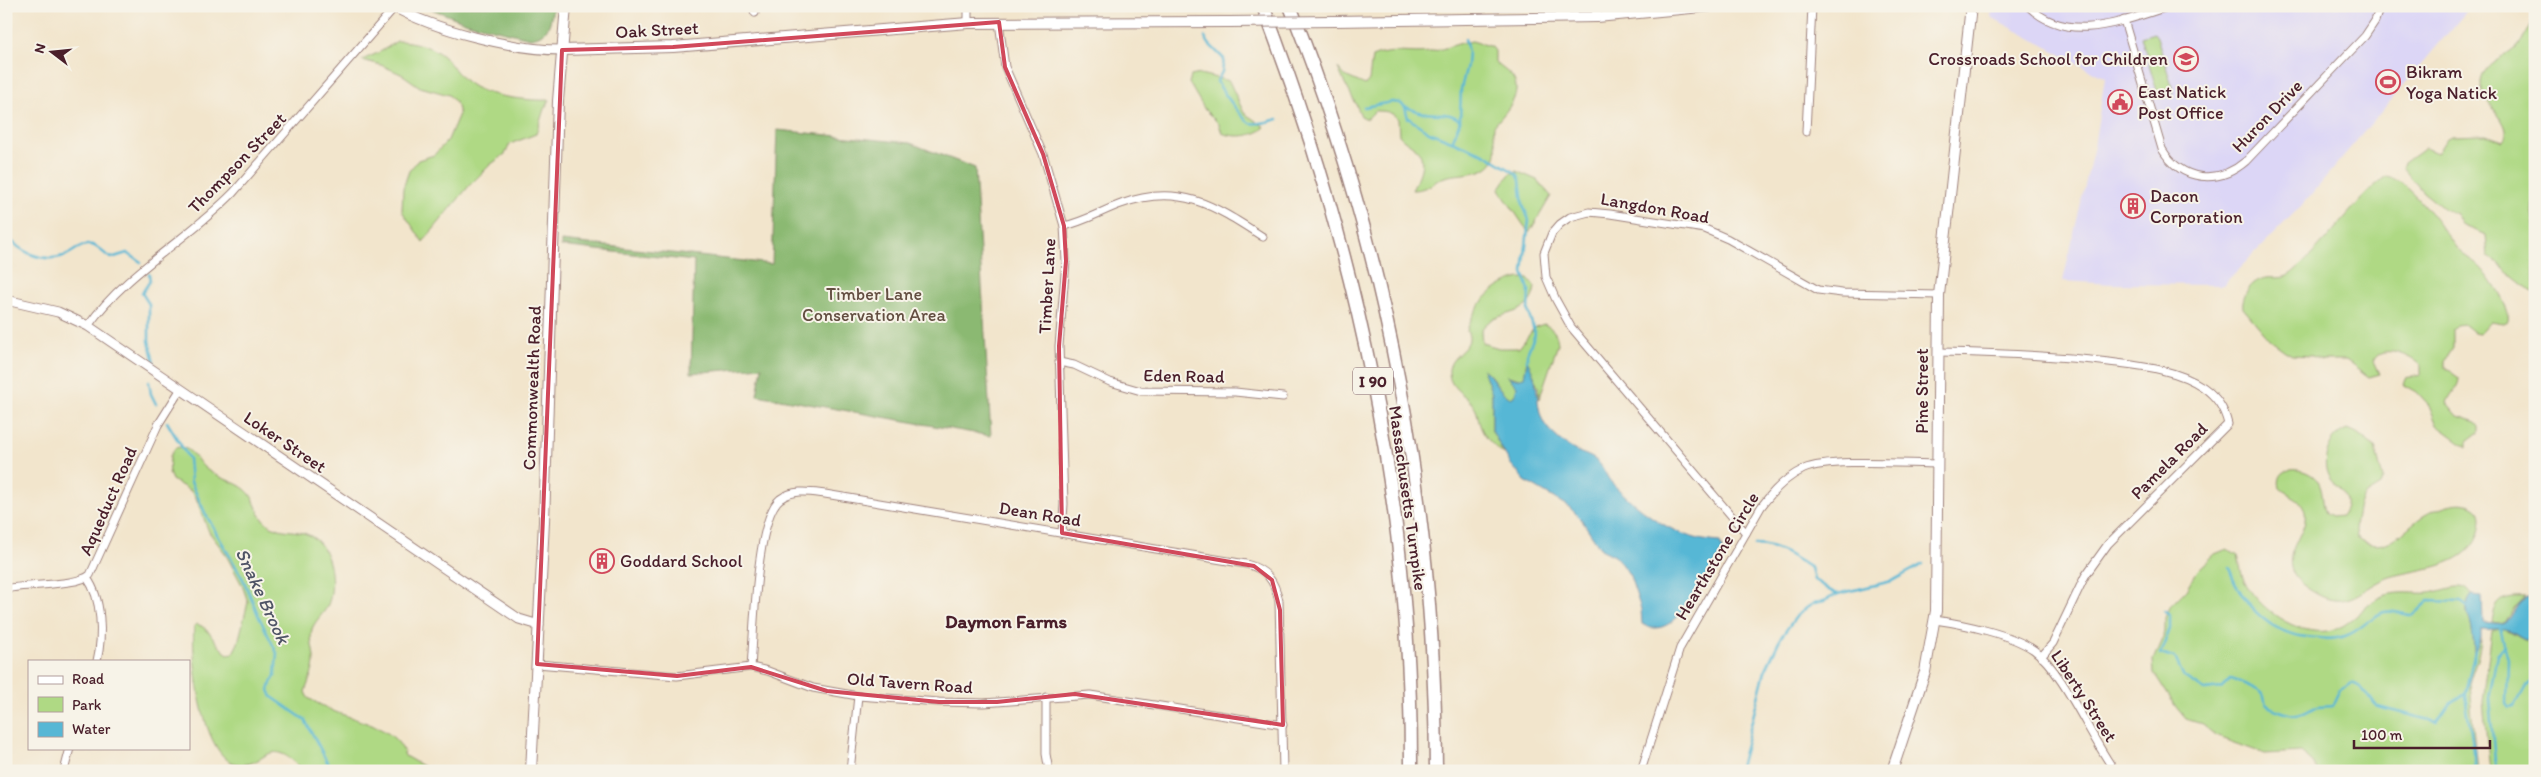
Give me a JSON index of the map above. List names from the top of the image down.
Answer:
{
  "streets": {
    "highway": ["I 90", "Massachusetts Turnpike"],
    "main road": ["Oak Street", "Commonwealth Road", "Pine Street"],
    "street": [
      "Huron Drive",
      "Thompson Street",
      "Langdon Road",
      "Timber Lane",
      "Eden Road",
      "Loker Street",
      "Pamela Road",
      "Aqueduct Road",
      "Dean Road",
      "Hearthstone Circle",
      "Old Tavern Road",
      "Liberty Street"
    ]
  },
  "crossings": [
    ["Oak Street", "Timber Lane"],
    ["Oak Street", "Commonwealth Road"],
    ["Thompson Street", "Loker Street"],
    ["Langdon Road", "Pine Street"],
    ["Langdon Road", "Hearthstone Circle"],
    ["Timber Lane", "Eden Road"],
    ["Timber Lane", "Dean Road"],
    ["Commonwealth Road", "Loker Street"],
    ["Commonwealth Road", "Old Tavern Road"],
    ["Pine Street", "Pamela Road"],
    ["Pine Street", "Hearthstone Circle"],
    ["Pine Street", "Liberty Street"],
    ["Loker Street", "Aqueduct Road"],
    ["Pamela Road", "Liberty Street"],
    ["Dean Road", "Old Tavern Road"]
  ],
  "districts": ["Daymon Farms"],
  "water": ["Snake Brook"],
  "parks": ["Timber Lane Conservation Area"],
  "places": {
    "school or university": ["Crossroads School for Children"],
    "sports": ["Bikram Yoga Natick"],
    "public building": ["East Natick Post Office"],
    "building": ["Dacon Corporation", "Goddard School"]
  },
  "legend": ["Road", "Park", "Water"],
  "scale_bar": "100 m",
  "north": "left"
}
